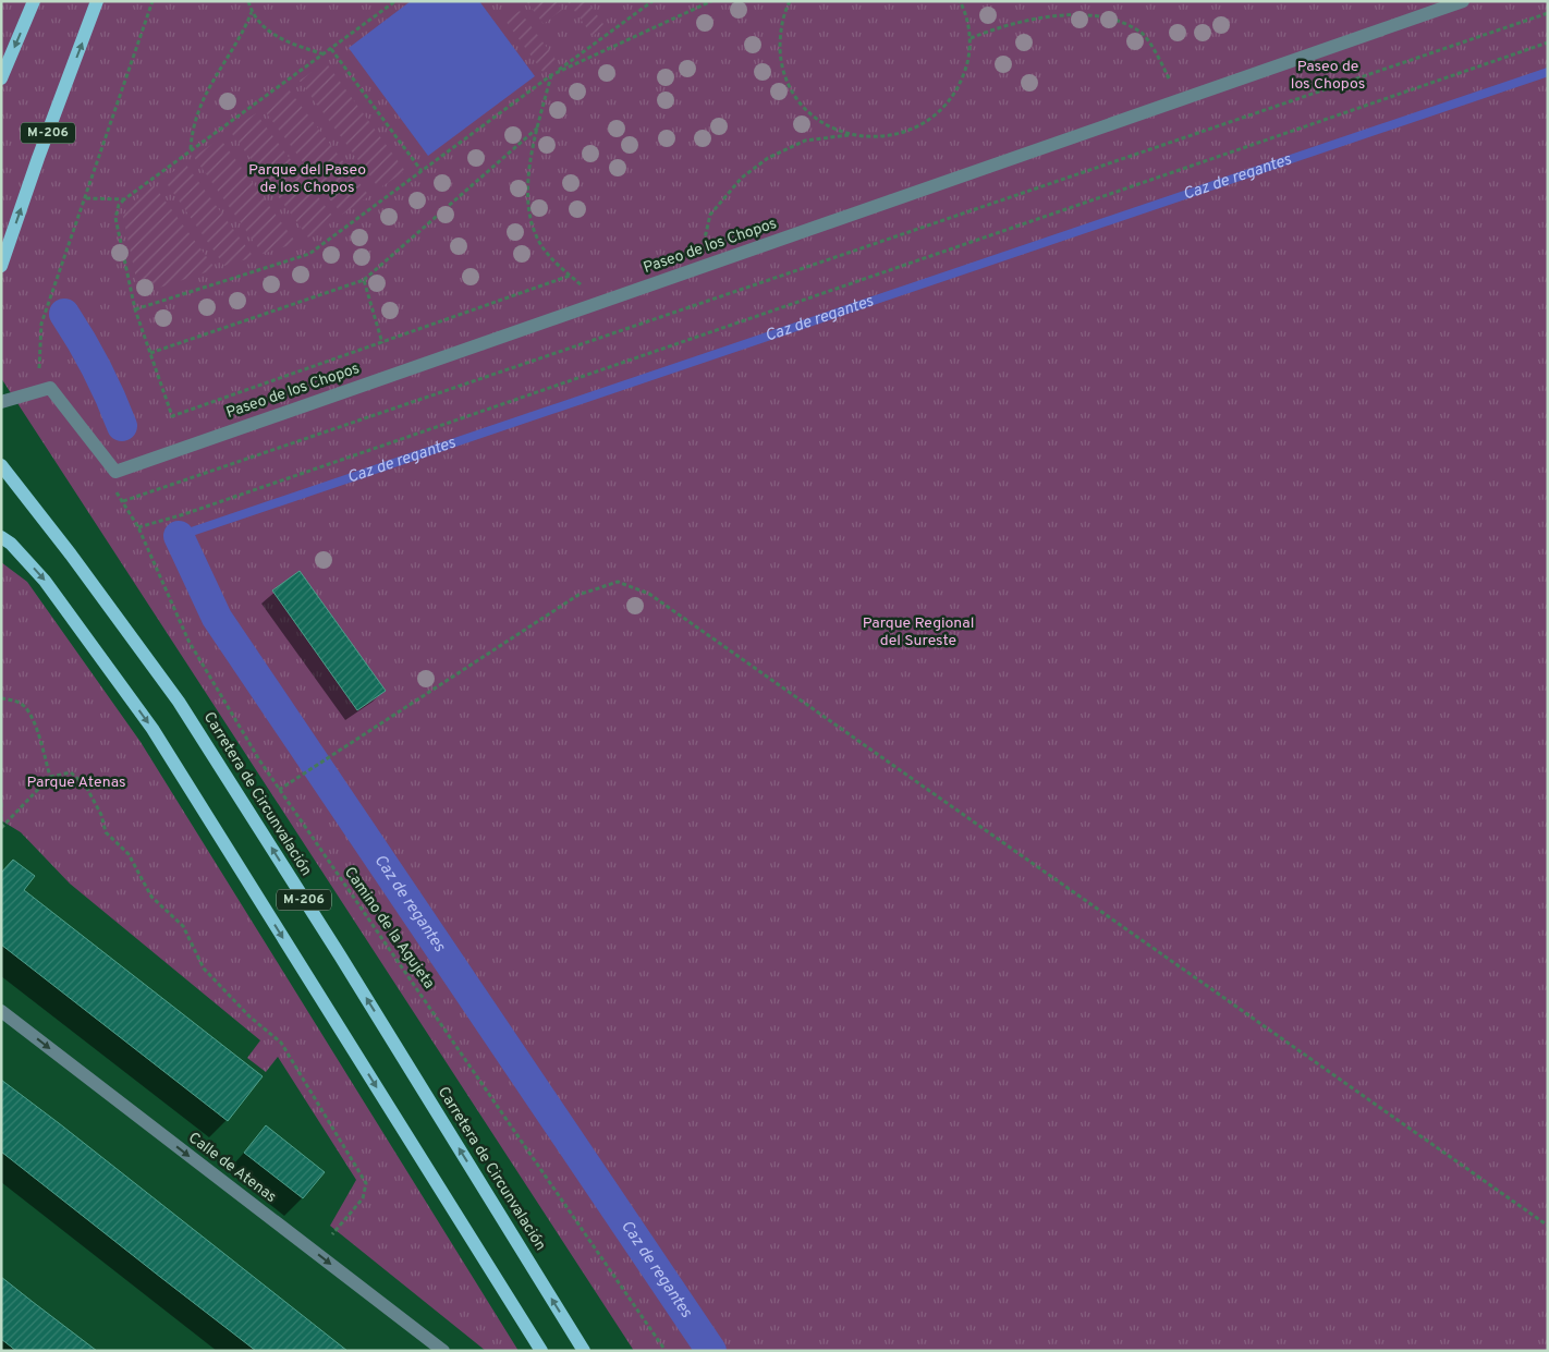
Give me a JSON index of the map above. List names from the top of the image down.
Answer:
{
  "streets": {
    "main road": ["M-206", "Carretera de Circunvalación"],
    "street": ["Paseo de los Chopos", "Calle de Atenas"],
    "path": ["Camino de la Agujeta"]
  },
  "one_way": ["Calle de Atenas"],
  "water": ["Caz de regantes"],
  "parks": [
    "Paseo de los Chopos",
    "Parque del Paseo de los Chopos",
    "Parque Regional del Sureste",
    "Parque Atenas"
  ]
}
